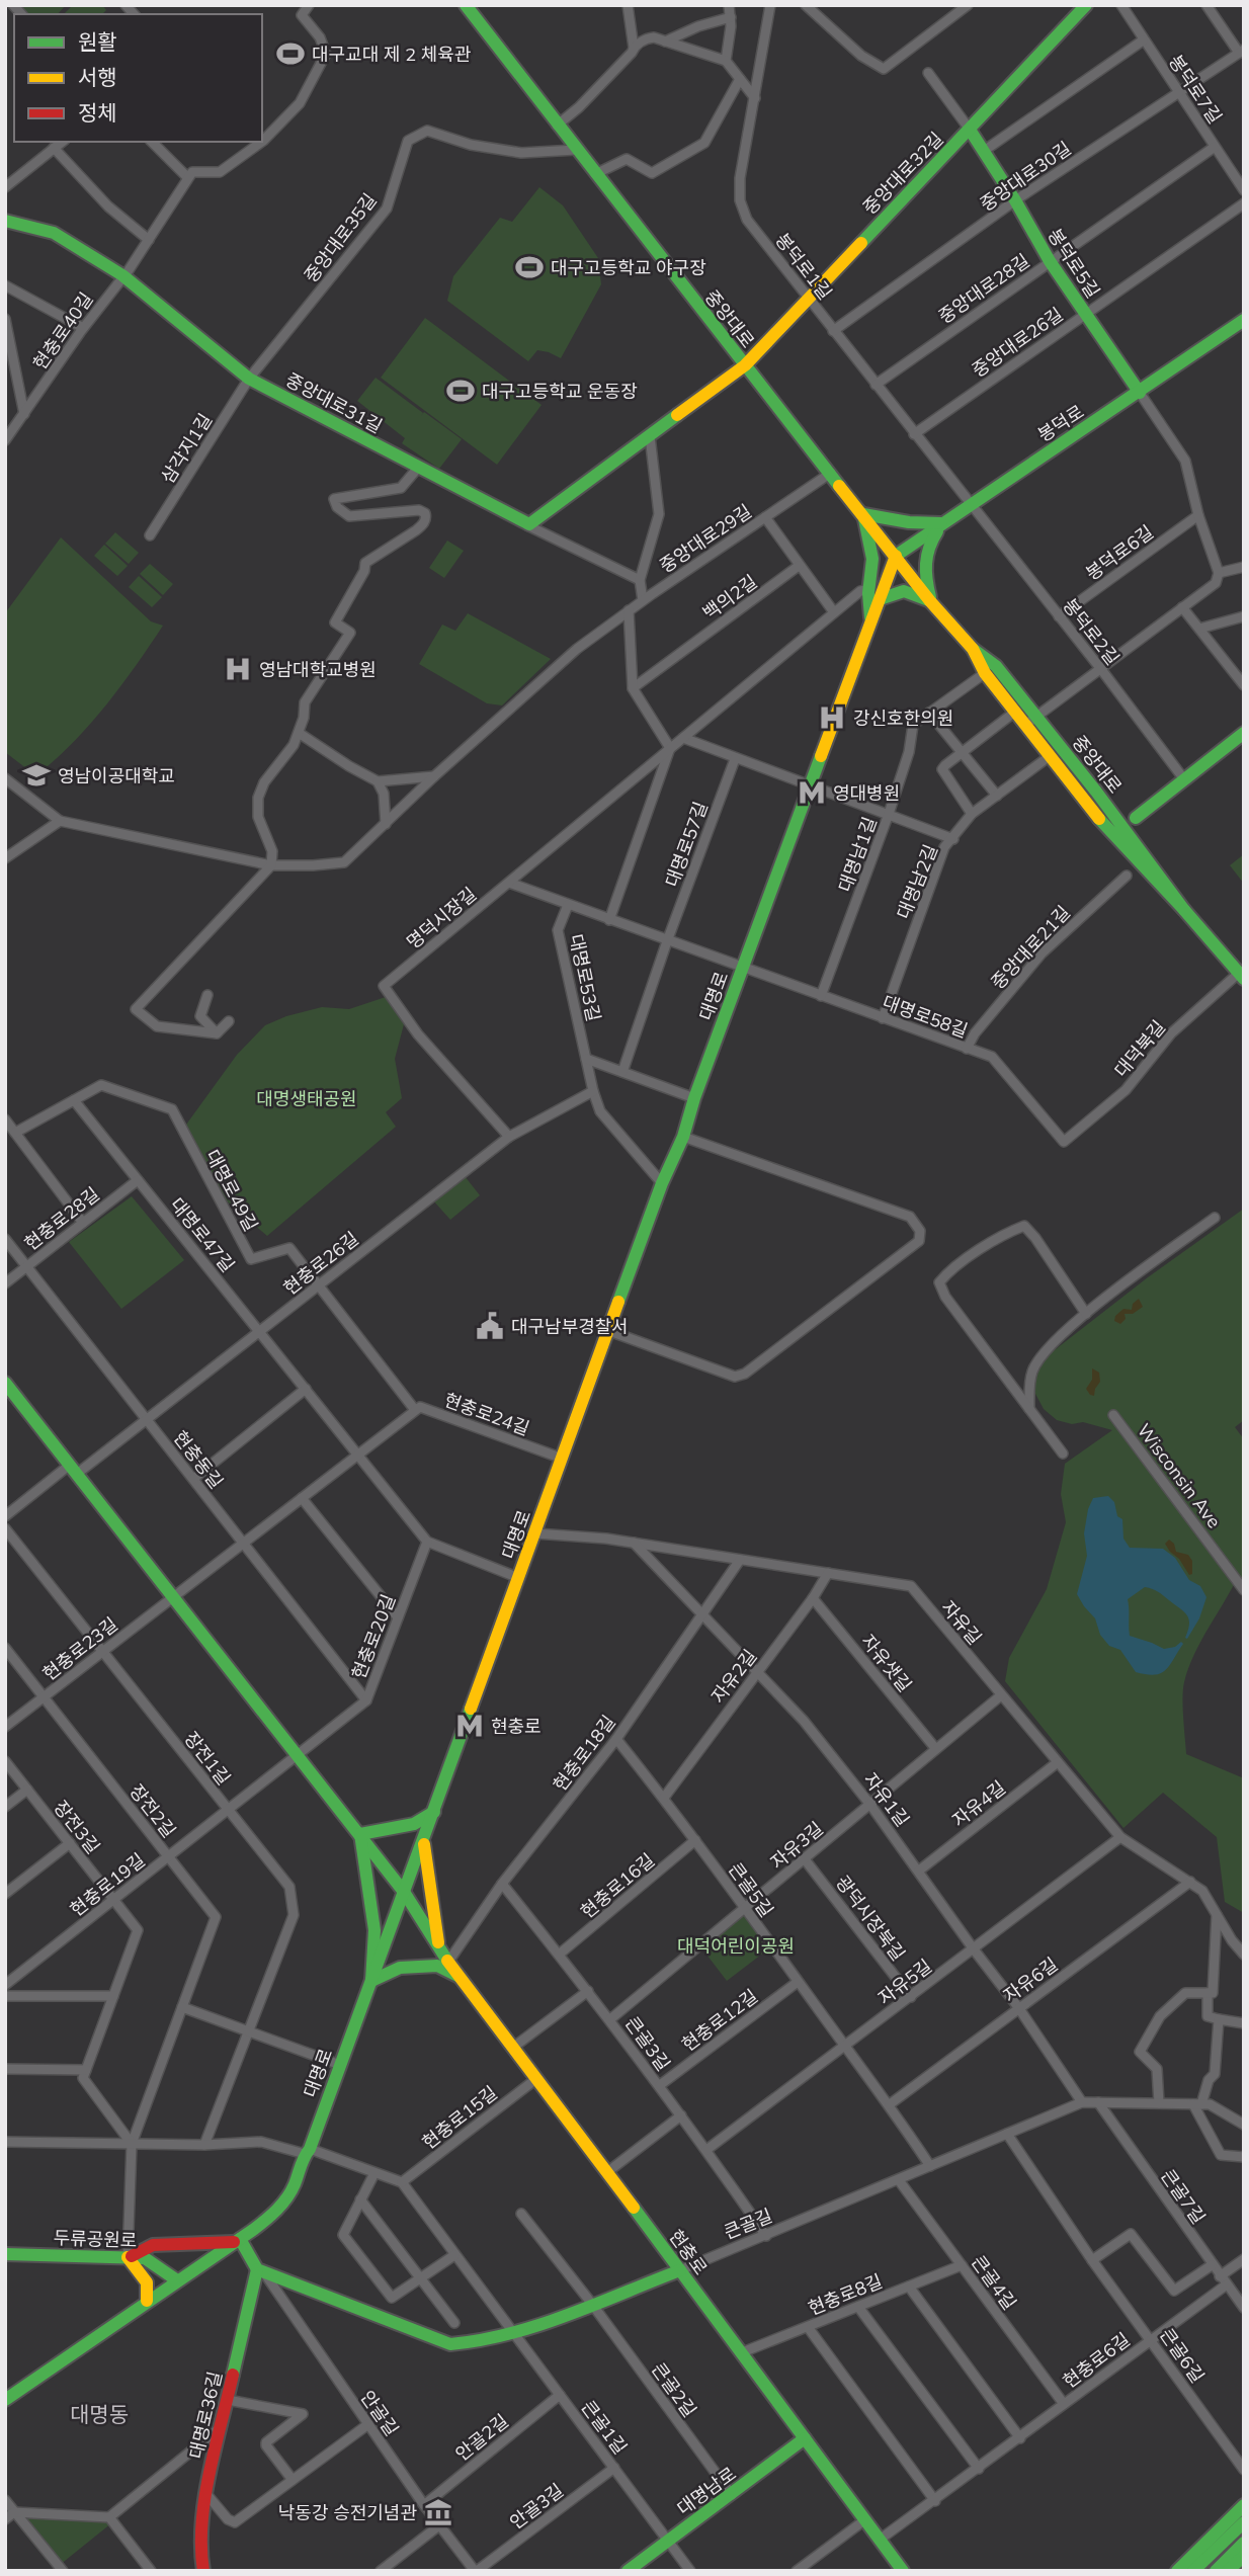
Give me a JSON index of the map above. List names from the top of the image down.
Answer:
{
  "streets": {
    "main road": [
      "중앙대로32길",
      "봉덕로5길",
      "중앙대로",
      "중앙대로31길",
      "봉덕로",
      "대명로",
      "큰골길",
      "두류공원로",
      "현충로",
      "대명로36길",
      "대명남로"
    ],
    "street": [
      "봉덕로7길",
      "중앙대로30길",
      "중앙대로35길",
      "봉덕로1길",
      "중앙대로28길",
      "현충로40길",
      "중앙대로26길",
      "삼각지1길",
      "중앙대로29길",
      "봉덕로6길",
      "백의2길",
      "봉덕로2길",
      "대명로57길",
      "대명남1길",
      "대명남2길",
      "명덕시장길",
      "중앙대로21길",
      "대명로53길",
      "대명로58길",
      "대덕북길",
      "대명로49길",
      "현충로28길",
      "대명로47길",
      "현충로26길",
      "현충로24길",
      "현충동길",
      "Wisconsin Ave",
      "자유길",
      "현충로20길",
      "현충로23길",
      "자유샛길",
      "자유2길",
      "현충로18길",
      "장전1길",
      "자유1길",
      "자유4길",
      "장전2길",
      "장전3길",
      "자유3길",
      "현충로19길",
      "현충로16길",
      "큰골5길",
      "광덕시장북길",
      "자유6길",
      "자유5길",
      "현충로12길",
      "큰골3길",
      "현충로15길",
      "큰골7길",
      "큰골4길",
      "현충로8길",
      "큰골6길",
      "현충로6길",
      "큰골2길",
      "안골길",
      "큰골1길",
      "안골2길",
      "안골3길"
    ]
  },
  "crossings": [
    ["봉덕로7길", "중앙대로30길"],
    ["봉덕로7길", "중앙대로28길"],
    ["중앙대로32길", "봉덕로5길"],
    ["중앙대로32길", "봉덕로1길"],
    ["중앙대로32길", "중앙대로"],
    ["중앙대로30길", "봉덕로5길"],
    ["중앙대로30길", "봉덕로1길"],
    ["중앙대로35길", "중앙대로"],
    ["중앙대로35길", "중앙대로31길"],
    ["중앙대로35길", "삼각지1길"],
    ["봉덕로5길", "중앙대로28길"],
    ["봉덕로5길", "중앙대로26길"],
    ["봉덕로5길", "봉덕로"],
    ["봉덕로1길", "중앙대로28길"],
    ["봉덕로1길", "중앙대로26길"],
    ["봉덕로1길", "봉덕로"],
    ["봉덕로1길", "봉덕로2길"],
    ["중앙대로", "봉덕로"],
    ["중앙대로", "중앙대로29길"],
    ["중앙대로", "대명남1길"],
    ["중앙대로", "대명남2길"],
    ["중앙대로", "대명로"],
    ["중앙대로", "대덕북길"],
    ["현충로40길", "중앙대로31길"],
    ["중앙대로31길", "삼각지1길"],
    ["봉덕로", "봉덕로2길"],
    ["봉덕로", "대명로"],
    ["봉덕로6길", "봉덕로2길"],
    ["대명남1길", "대명로58길"],
    ["대명남2길", "대명로58길"],
    ["명덕시장길", "현충로26길"],
    ["중앙대로21길", "대명로58길"],
    ["대명로53길", "대명로"],
    ["대명로53길", "현충로26길"],
    ["대명로", "대명로58길"],
    ["대명로", "대명로47길"],
    ["대명로", "현충로24길"],
    ["대명로", "자유길"],
    ["대명로", "두류공원로"],
    ["대명로", "현충로"],
    ["대명로58길", "대덕북길"],
    ["대명로49길", "대명로47길"],
    ["대명로49길", "현충로26길"],
    ["대명로49길", "현충로24길"],
    ["현충로28길", "대명로47길"],
    ["현충로28길", "현충동길"],
    ["대명로47길", "현충로26길"],
    ["대명로47길", "현충로24길"],
    ["대명로47길", "현충로20길"],
    ["현충로26길", "현충동길"],
    ["현충로26길", "현충로"],
    ["현충로24길", "현충동길"],
    ["현충로24길", "현충로23길"],
    ["현충로24길", "현충로"],
    ["현충동길", "현충로20길"],
    ["자유길", "자유2길"],
    ["자유길", "현충로18길"],
    ["자유길", "자유1길"],
    ["자유길", "자유4길"],
    ["자유길", "자유3길"],
    ["자유길", "자유6길"],
    ["자유길", "자유5길"],
    ["현충로20길", "현충로19길"],
    ["현충로20길", "현충로"],
    ["현충로23길", "장전1길"],
    ["현충로23길", "장전2길"],
    ["현충로23길", "현충로"],
    ["자유샛길", "자유2길"],
    ["자유샛길", "자유3길"],
    ["자유2길", "자유1길"],
    ["자유2길", "큰골5길"],
    ["현충로18길", "자유1길"],
    ["현충로18길", "큰골5길"],
    ["현충로18길", "큰골3길"],
    ["현충로18길", "현충로"],
    ["장전1길", "현충로19길"],
    ["자유1길", "자유4길"],
    ["자유1길", "자유3길"],
    ["자유1길", "자유6길"],
    ["자유1길", "자유5길"],
    ["자유1길", "큰골길"],
    ["장전2길", "현충로19길"],
    ["장전3길", "현충로19길"],
    ["자유3길", "큰골5길"],
    ["자유3길", "광덕시장북길"],
    ["자유3길", "큰골3길"],
    ["현충로19길", "현충로"],
    ["현충로16길", "큰골5길"],
    ["현충로16길", "큰골3길"],
    ["큰골5길", "자유6길"],
    ["큰골5길", "자유5길"],
    ["큰골5길", "현충로12길"],
    ["큰골5길", "큰골길"],
    ["광덕시장북길", "자유5길"],
    ["자유5길", "큰골3길"],
    ["현충로12길", "큰골3길"],
    ["큰골3길", "큰골길"],
    ["현충로15길", "현충로"],
    ["큰골7길", "큰골길"],
    ["큰골7길", "현충로6길"],
    ["큰골길", "현충로"],
    ["큰골길", "큰골4길"],
    ["큰골길", "큰골6길"],
    ["큰골길", "큰골2길"],
    ["큰골길", "안골길"],
    ["큰골길", "대명로36길"],
    ["큰골길", "큰골1길"],
    ["현충로", "현충로8길"],
    ["현충로", "현충로6길"],
    ["현충로", "대명남로"],
    ["큰골4길", "현충로8길"],
    ["큰골4길", "현충로6길"],
    ["큰골6길", "현충로6길"],
    ["큰골2길", "대명남로"],
    ["안골길", "대명로36길"],
    ["안골길", "안골2길"],
    ["안골길", "안골3길"],
    ["큰골1길", "안골2길"],
    ["큰골1길", "대명남로"],
    ["큰골1길", "안골3길"]
  ],
  "districts": ["대명동"],
  "parks": ["대명생태공원", "대덕어린이공원"],
  "places": {
    "sports": ["대구교대 제 2 체육관", "대구고등학교 야구장", "대구고등학교 운동장"],
    "hospital": ["영남대학교병원", "강신호한의원"],
    "school or university": ["영남이공대학교"],
    "metro station": ["영대병원", "현충로"],
    "public building": ["대구남부경찰서"],
    "museum": ["낙동강 승전기념관"]
  },
  "legend": ["원활", "서행", "정체"]
}
